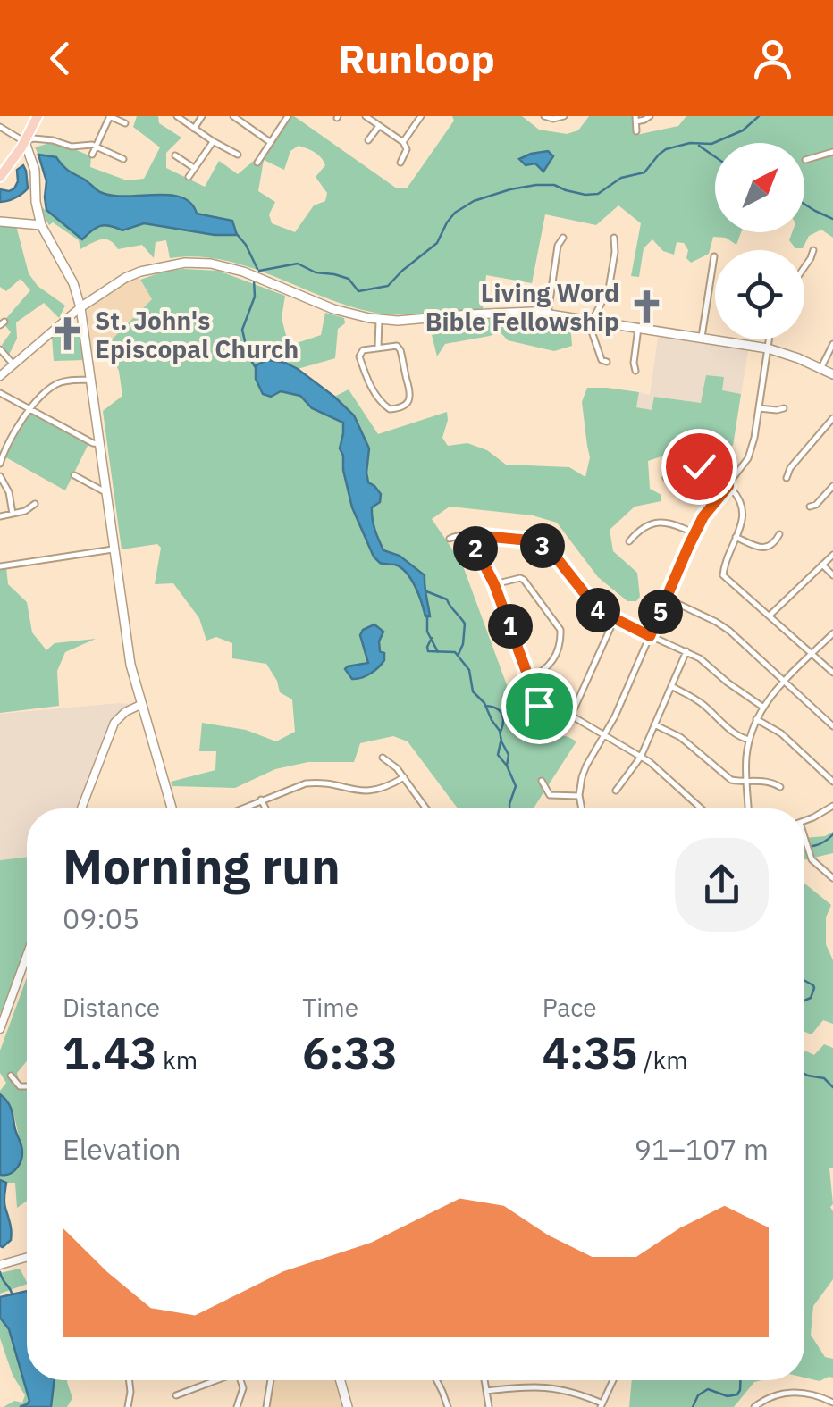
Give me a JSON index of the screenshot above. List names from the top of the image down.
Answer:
{
  "places": {
    "church": ["Living Word Bible Fellowship", "St. John's Episcopal Church"]
  },
  "north": "top right",
  "page": {
    "header": "Runloop",
    "pins": [
      "3",
      "2",
      "4",
      "5",
      "1"
    ],
    "heading": ["Morning run", "09:05"],
    "stats": [
      ["Distance", "1.43 km"],
      ["Time", "6:33"],
      ["Pace", "4:35 /km"]
    ],
    "chart": ["Elevation", "91–107 m"]
  }
}
